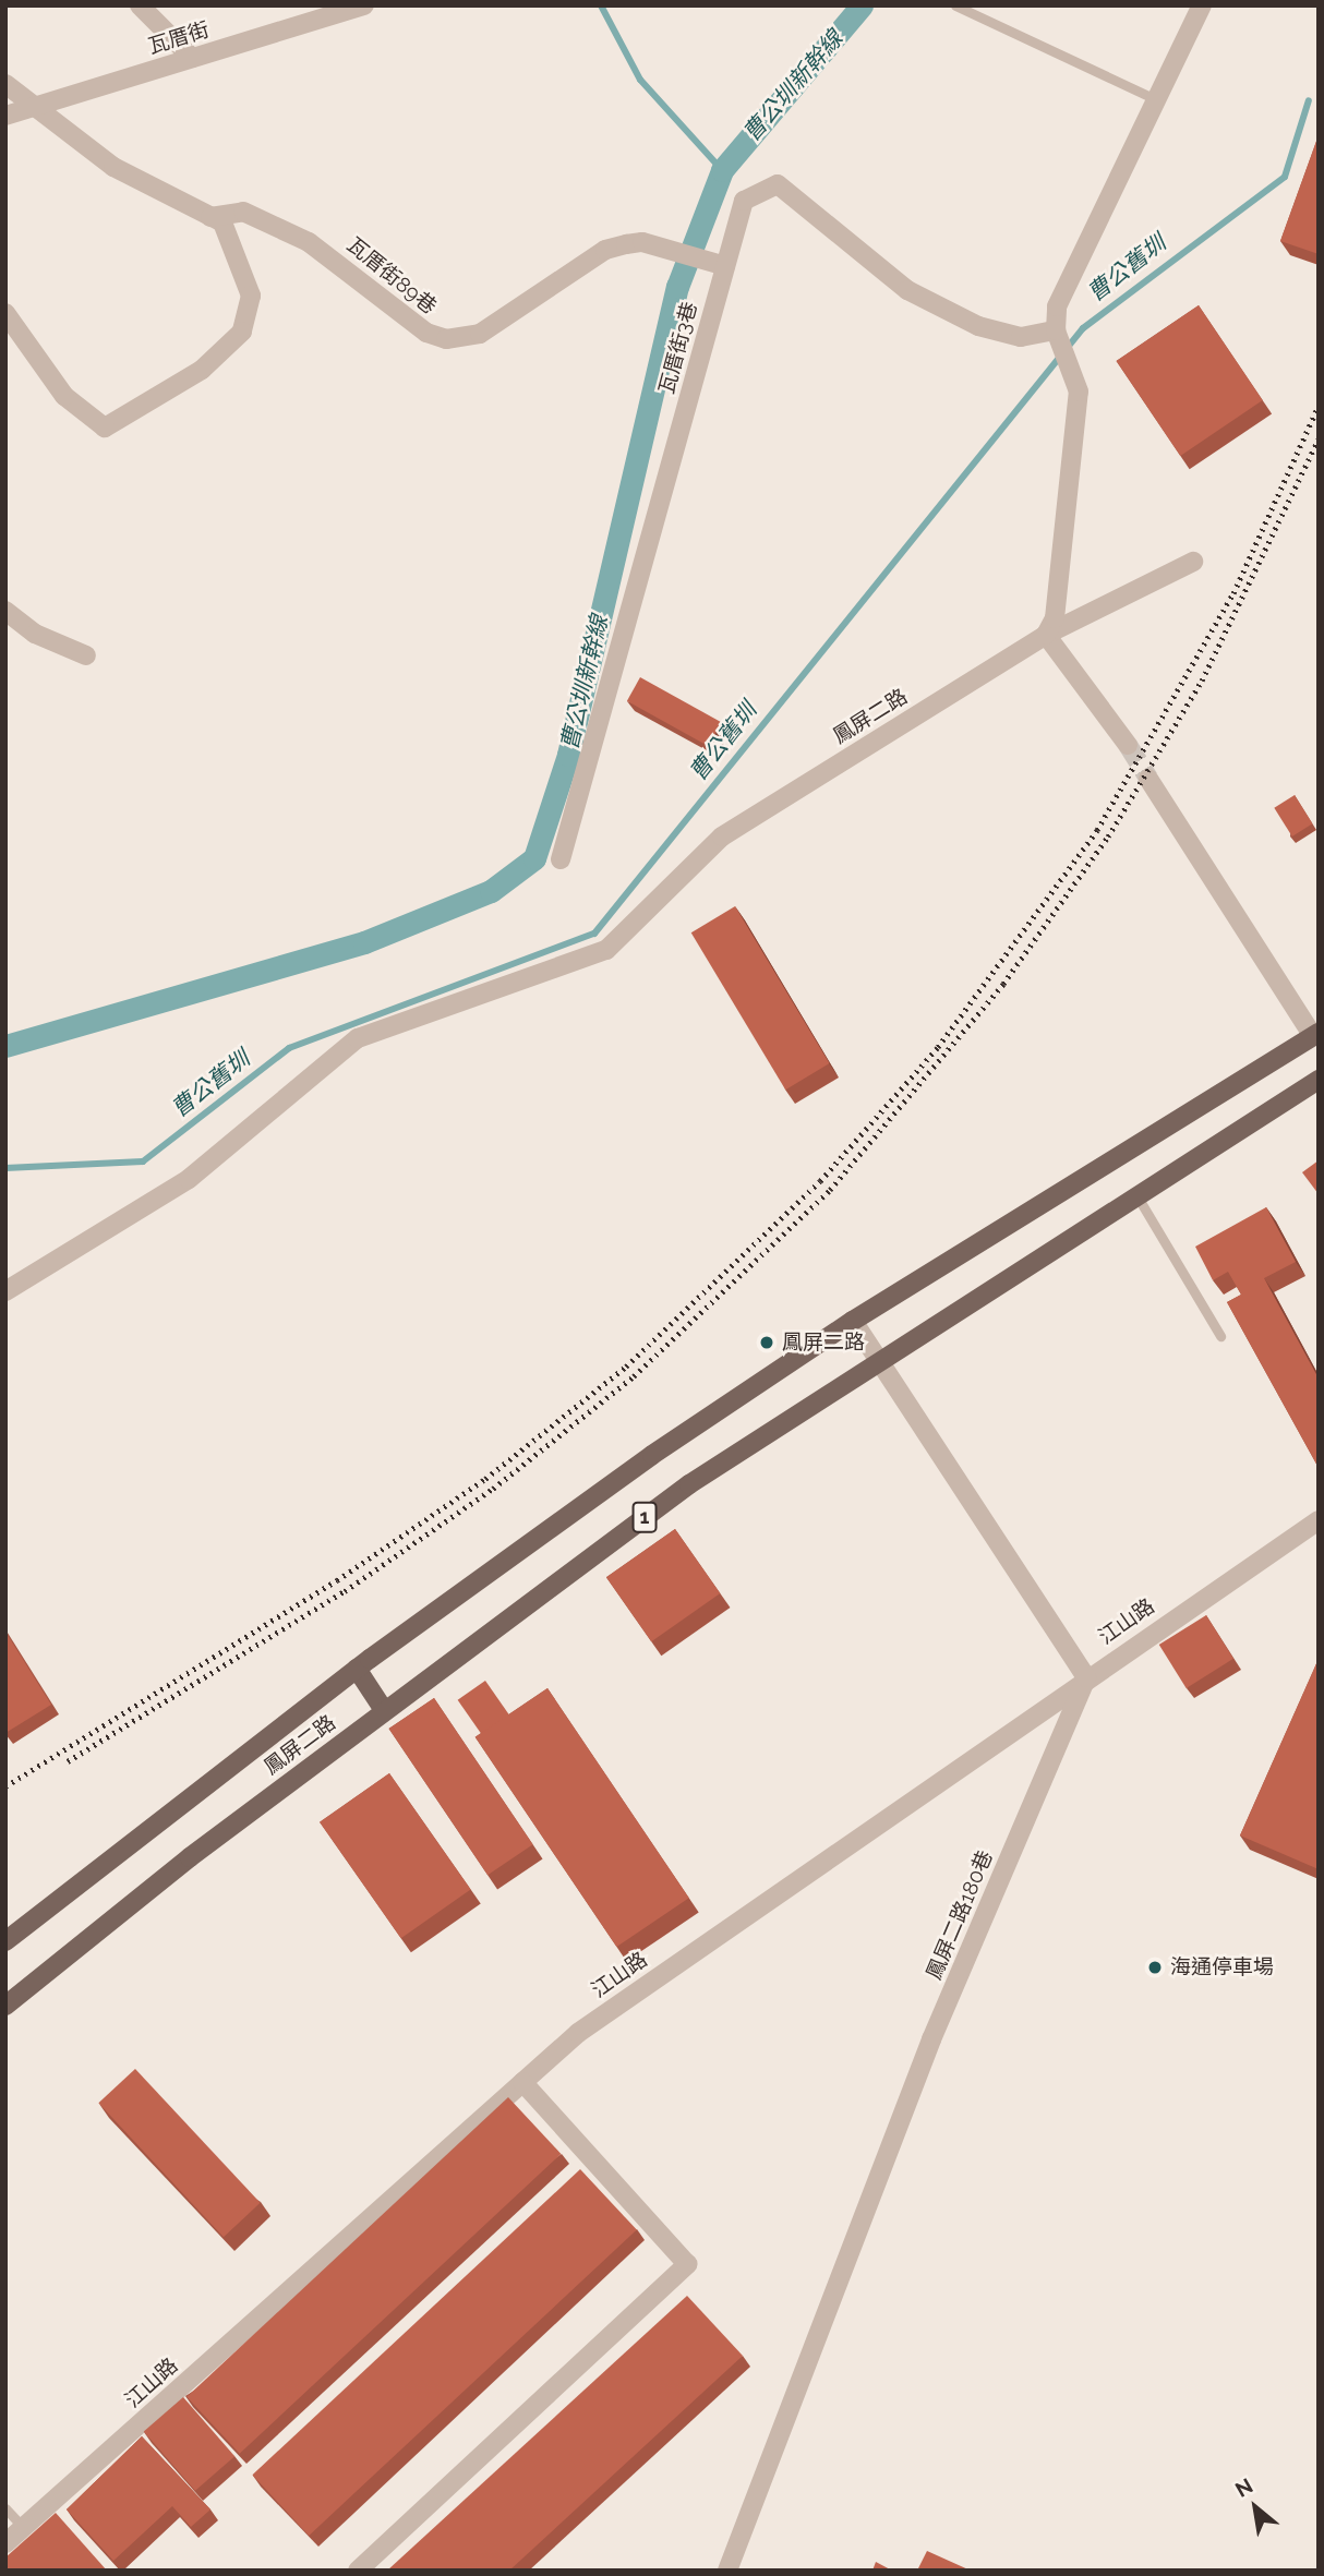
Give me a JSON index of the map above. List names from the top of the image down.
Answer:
{
  "streets": {
    "main road": ["鳳屏二路", "1"],
    "street": [
      "瓦厝街",
      "瓦厝街89巷",
      "瓦厝街3巷",
      "江山路",
      "鳳屏二路180巷"
    ]
  },
  "crossings": [
    ["瓦厝街89巷", "瓦厝街3巷"],
    ["江山路", "鳳屏二路180巷"]
  ],
  "water": ["曹公圳新幹線", "曹公舊圳"],
  "places": ["鳳屏二路", "海通停車場"],
  "north": "top left"
}
